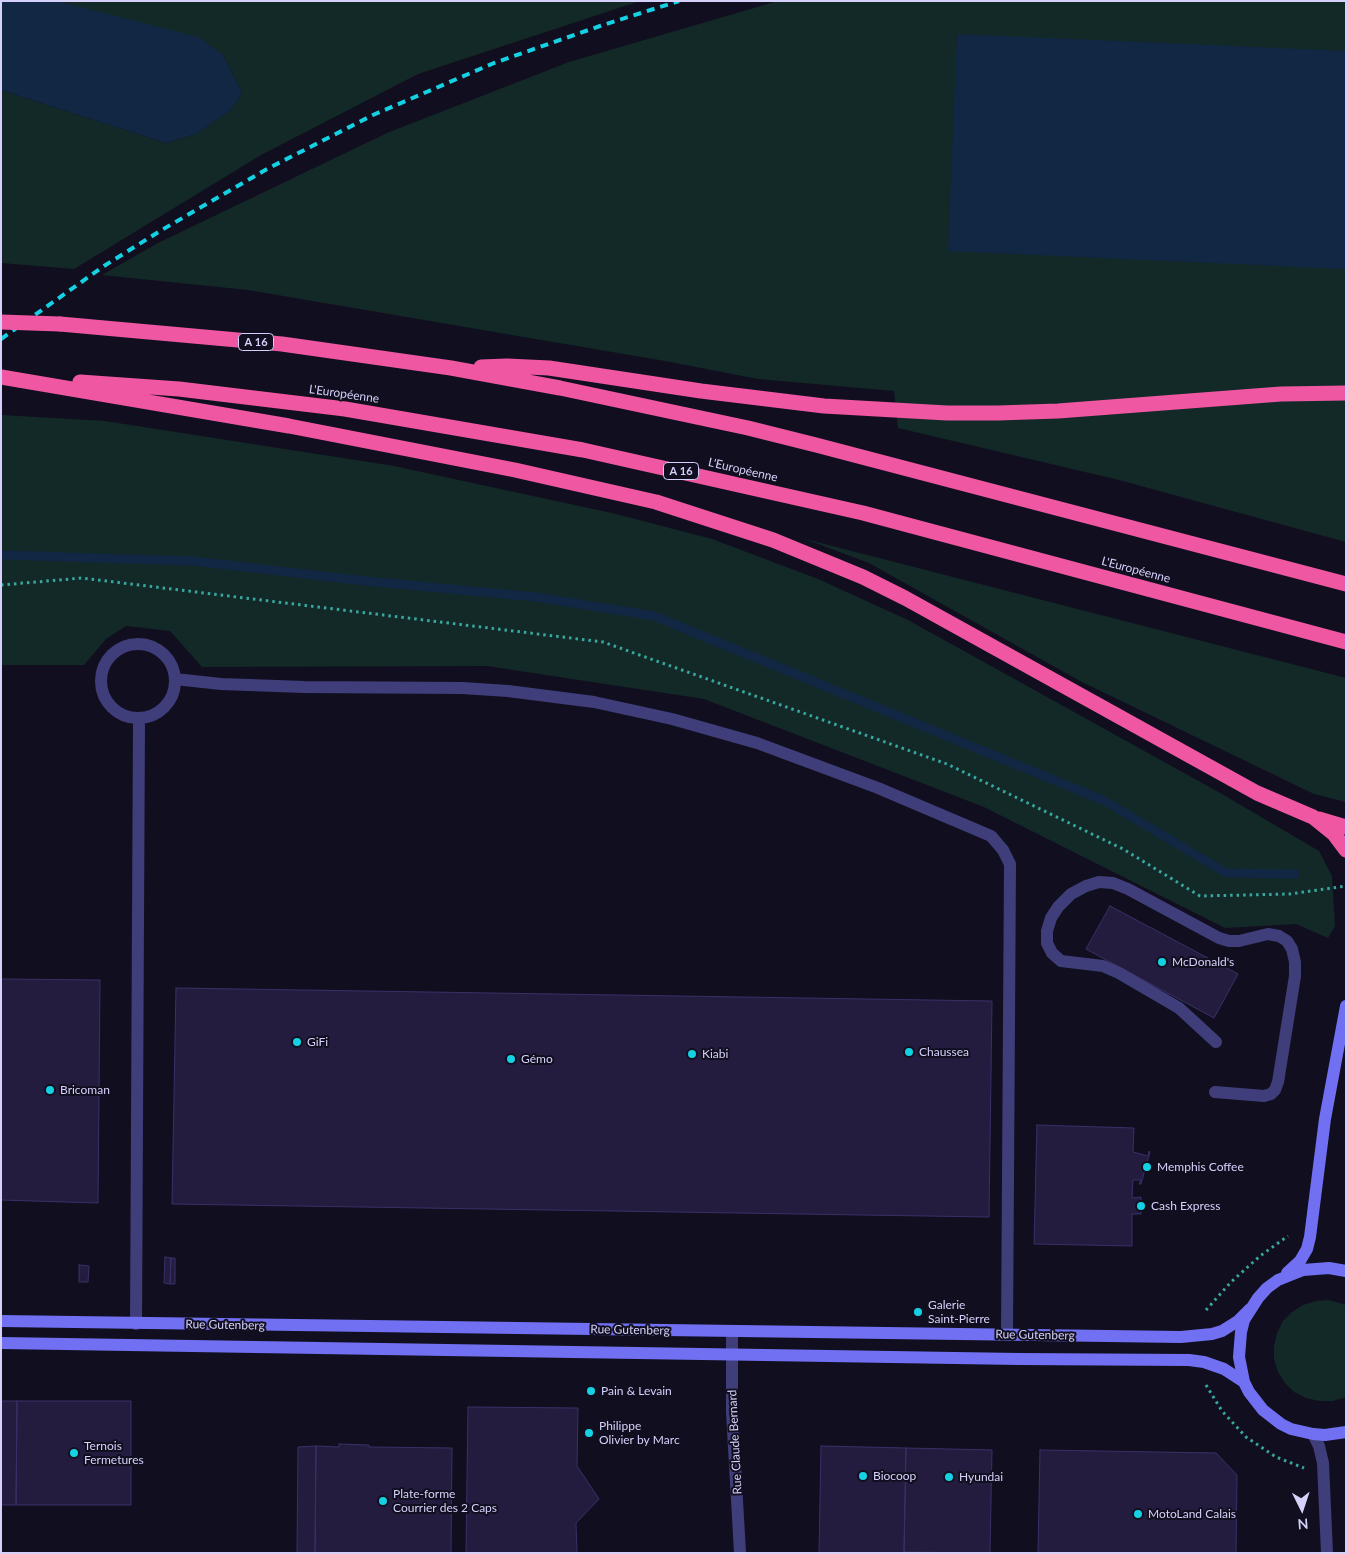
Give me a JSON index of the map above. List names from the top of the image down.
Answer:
{
  "streets": {
    "highway": ["A 16", "L'Européenne"],
    "street": ["Rue Gutenberg", "Rue Claude Bernard"]
  },
  "crossings": [
    ["Rue Gutenberg", "Rue Claude Bernard"]
  ],
  "places": [
    "McDonald's",
    "GiFi",
    "Chaussea",
    "Kiabi",
    "Gémo",
    "Bricoman",
    "Memphis Coffee",
    "Cash Express",
    "Galerie Saint-Pierre",
    "Pain & Levain",
    "Philippe Olivier by Marc",
    "Ternois Fermetures",
    "Biocoop",
    "Hyundai",
    "Plate-forme Courrier des 2 Caps",
    "MotoLand Calais"
  ],
  "north": "bottom"
}
